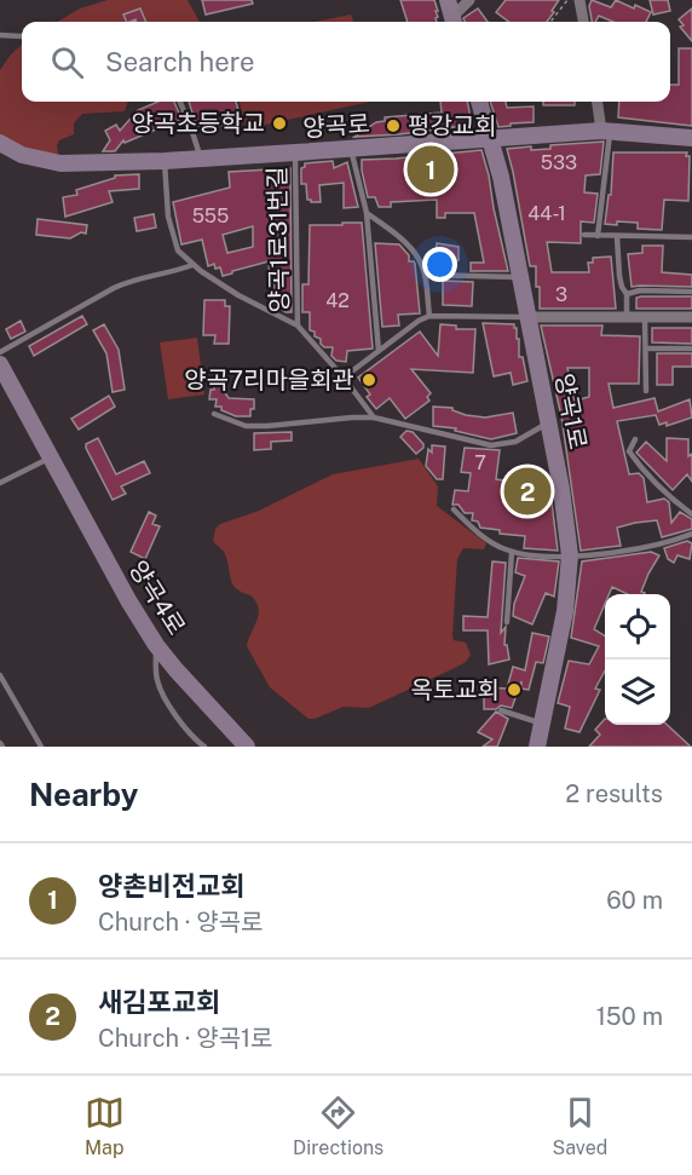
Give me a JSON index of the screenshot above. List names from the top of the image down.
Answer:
{
  "streets": {
    "street": ["양곡로", "양곡1로", "양곡4로"],
    "lane": ["양곡1로31번길"]
  },
  "crossings": [
    ["양곡로", "양곡1로31번길"],
    ["양곡로", "양곡1로"]
  ],
  "places": [
    "양곡초등학교",
    "평강교회",
    "양곡7리마을회관",
    "옥토교회"
  ],
  "house_numbers": [
    "533",
    "44-1",
    "555",
    "3",
    "42",
    "7"
  ],
  "page": {
    "search": "Search here",
    "pins": ["1", "2"],
    "heading": ["Nearby", "2 results"],
    "list": [
      {
        "mark": "1",
        "name": "양촌비전교회",
        "note": "Church · 양곡로",
        "value": "60 m"
      },
      {
        "mark": "2",
        "name": "새김포교회",
        "note": "Church · 양곡1로",
        "value": "150 m"
      }
    ],
    "nav": ["Map", "Directions", "Saved"]
  }
}
